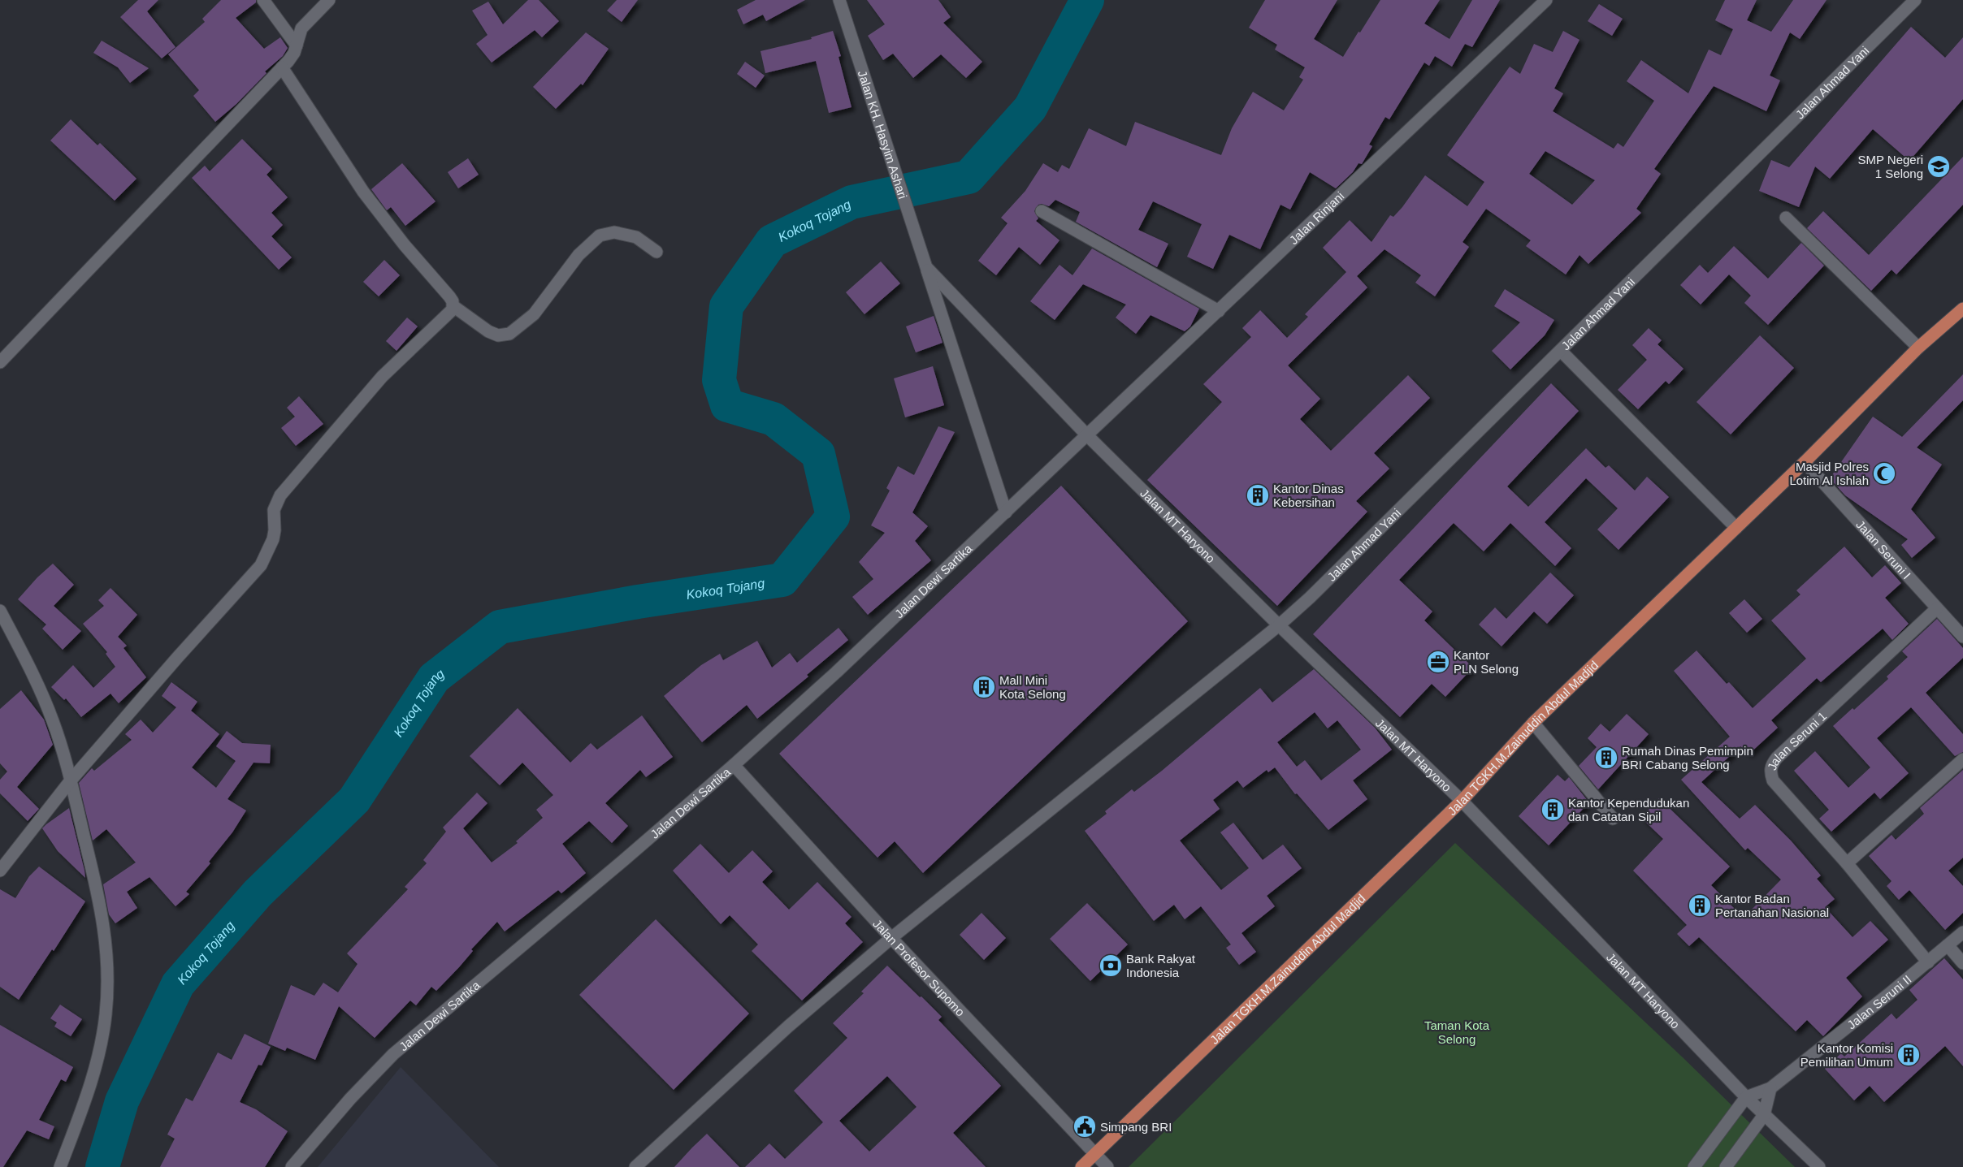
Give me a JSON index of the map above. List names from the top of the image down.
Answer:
{
  "streets": {
    "main road": ["Jalan TGKH.M.Zainuddin Abdul Madjid"],
    "street": [
      "Jalan Ahmad Yani",
      "Jalan KH. Hasyim Ashari",
      "Jalan Rinjani",
      "Jalan MT Haryono",
      "Jalan Seruni I",
      "Jalan Dewi Sartika",
      "Jalan Seruni 1",
      "Jalan Profesor Supomo",
      "Jalan Seruni II"
    ]
  },
  "crossings": [
    ["Jalan Ahmad Yani", "Jalan MT Haryono"],
    ["Jalan Ahmad Yani", "Jalan Profesor Supomo"],
    ["Jalan KH. Hasyim Ashari", "Jalan Rinjani"],
    ["Jalan KH. Hasyim Ashari", "Jalan MT Haryono"],
    ["Jalan KH. Hasyim Ashari", "Jalan Dewi Sartika"],
    ["Jalan Rinjani", "Jalan MT Haryono"],
    ["Jalan Rinjani", "Jalan Dewi Sartika"],
    ["Jalan MT Haryono", "Jalan Dewi Sartika"],
    ["Jalan MT Haryono", "Jalan TGKH.M.Zainuddin Abdul Madjid"],
    ["Jalan MT Haryono", "Jalan Seruni II"],
    ["Jalan Seruni I", "Jalan TGKH.M.Zainuddin Abdul Madjid"],
    ["Jalan Seruni I", "Jalan Seruni 1"],
    ["Jalan Dewi Sartika", "Jalan Profesor Supomo"],
    ["Jalan TGKH.M.Zainuddin Abdul Madjid", "Jalan Profesor Supomo"],
    ["Jalan Seruni 1", "Jalan Seruni II"]
  ],
  "water": ["Kokoq Tojang"],
  "parks": ["Taman Kota Selong"],
  "places": {
    "school or university": ["SMP Negeri 1 Selong"],
    "mosque": ["Masjid Polres Lotim Al Ishlah"],
    "building": [
      "Kantor Dinas Kebersihan",
      "Mall Mini Kota Selong",
      "Rumah Dinas Pemimpin BRI Cabang Selong",
      "Kantor Kependudukan dan Catatan Sipil",
      "Kantor Badan Pertanahan Nasional",
      "Kantor Komisi Pemilihan Umum"
    ],
    "office": ["Kantor PLN Selong"],
    "bank": ["Bank Rakyat Indonesia"],
    "public building": ["Simpang BRI"]
  }
}
